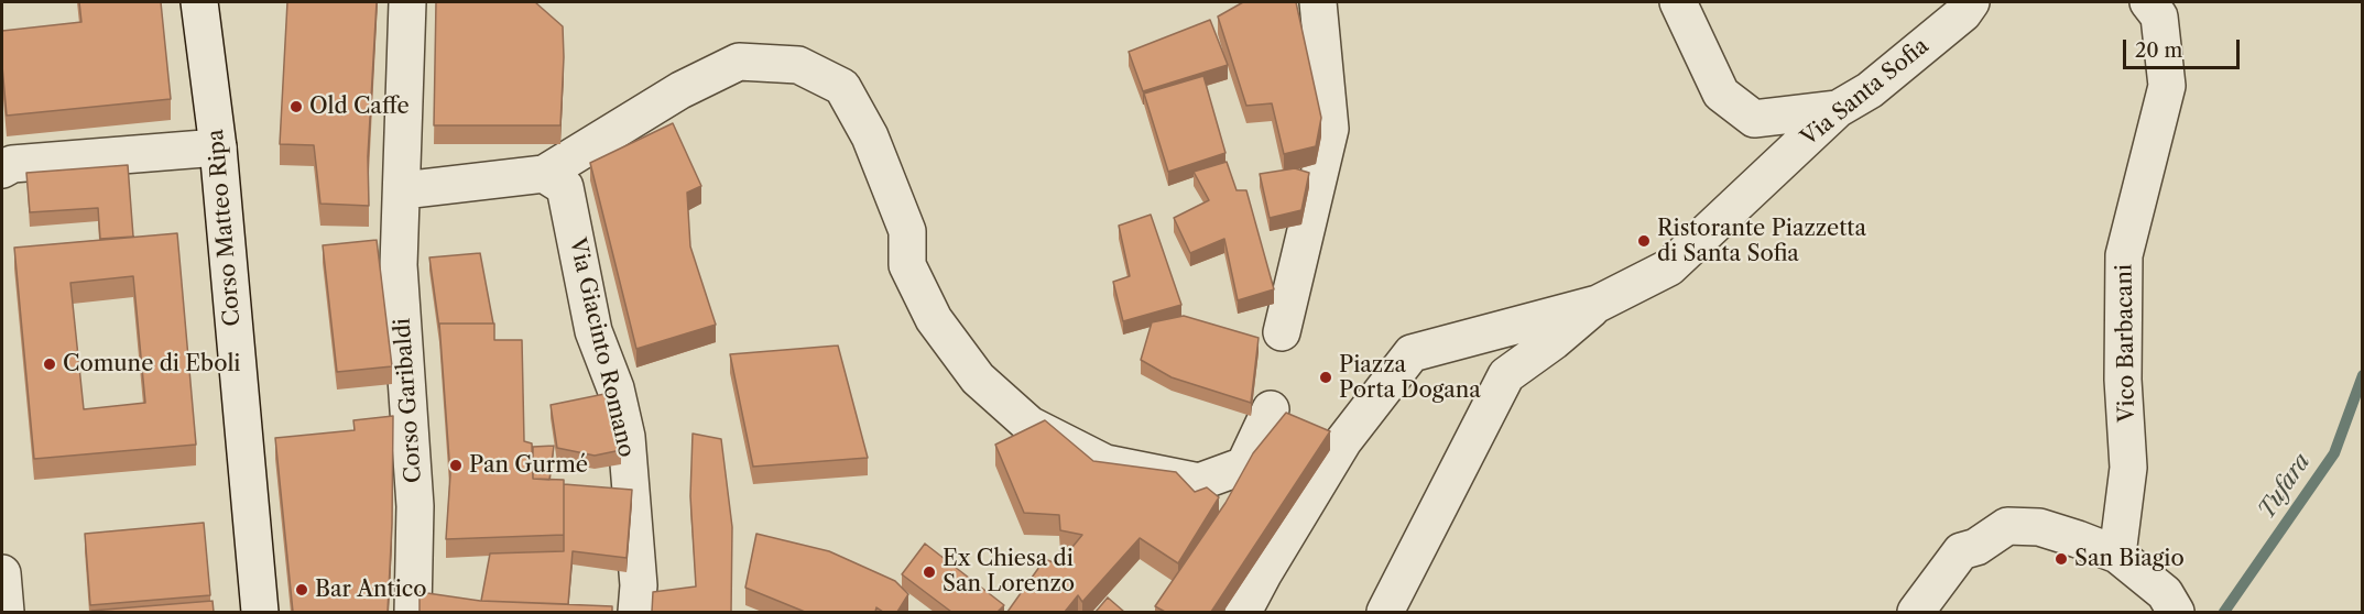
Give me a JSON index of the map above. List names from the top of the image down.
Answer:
{
  "streets": {
    "street": [
      "Via Santa Sofia",
      "Corso Matteo Ripa",
      "Vico Barbacani",
      "Via Giacinto Romano",
      "Corso Garibaldi"
    ]
  },
  "water": ["Tufara"],
  "places": [
    "Old Caffe",
    "Ristorante Piazzetta di Santa Sofia",
    "Comune di Eboli",
    "Piazza Porta Dogana",
    "Pan Gurmé",
    "San Biagio",
    "Ex Chiesa di San Lorenzo",
    "Bar Antico"
  ],
  "scale_bar": "20 m"
}
